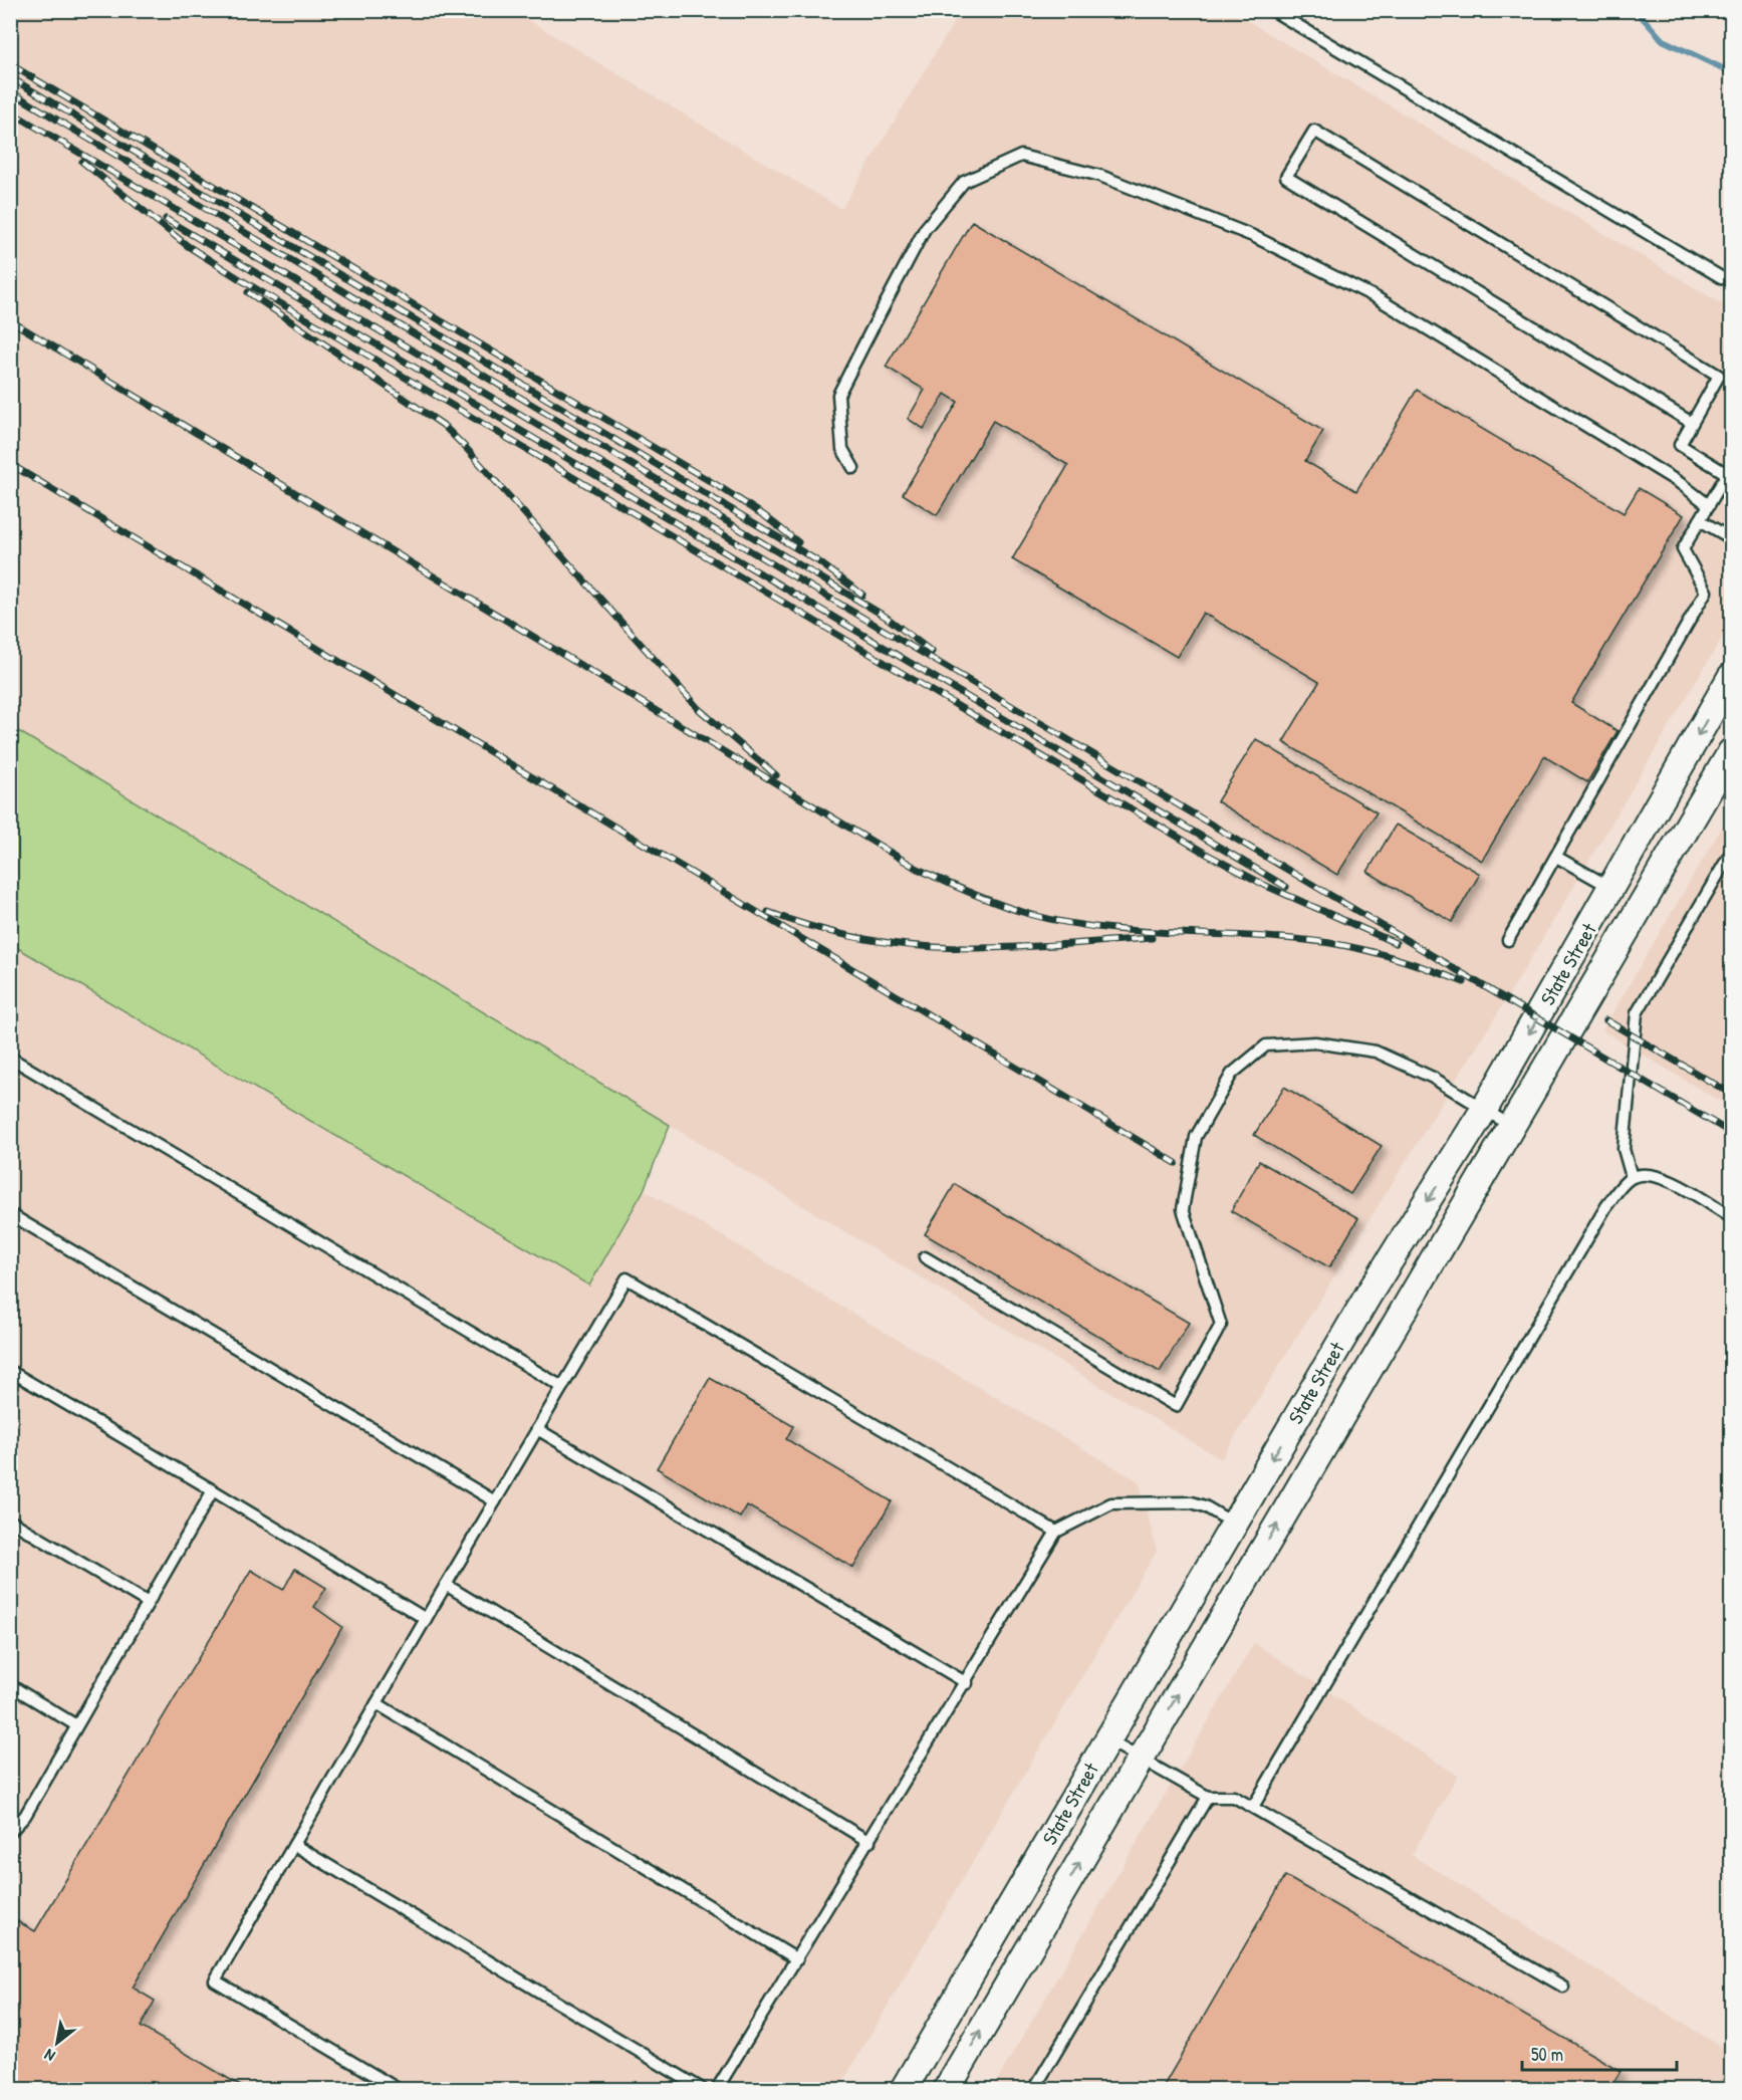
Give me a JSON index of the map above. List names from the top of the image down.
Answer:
{
  "streets": {
    "street": ["State Street"]
  },
  "scale_bar": "50 m",
  "north": "bottom left"
}
